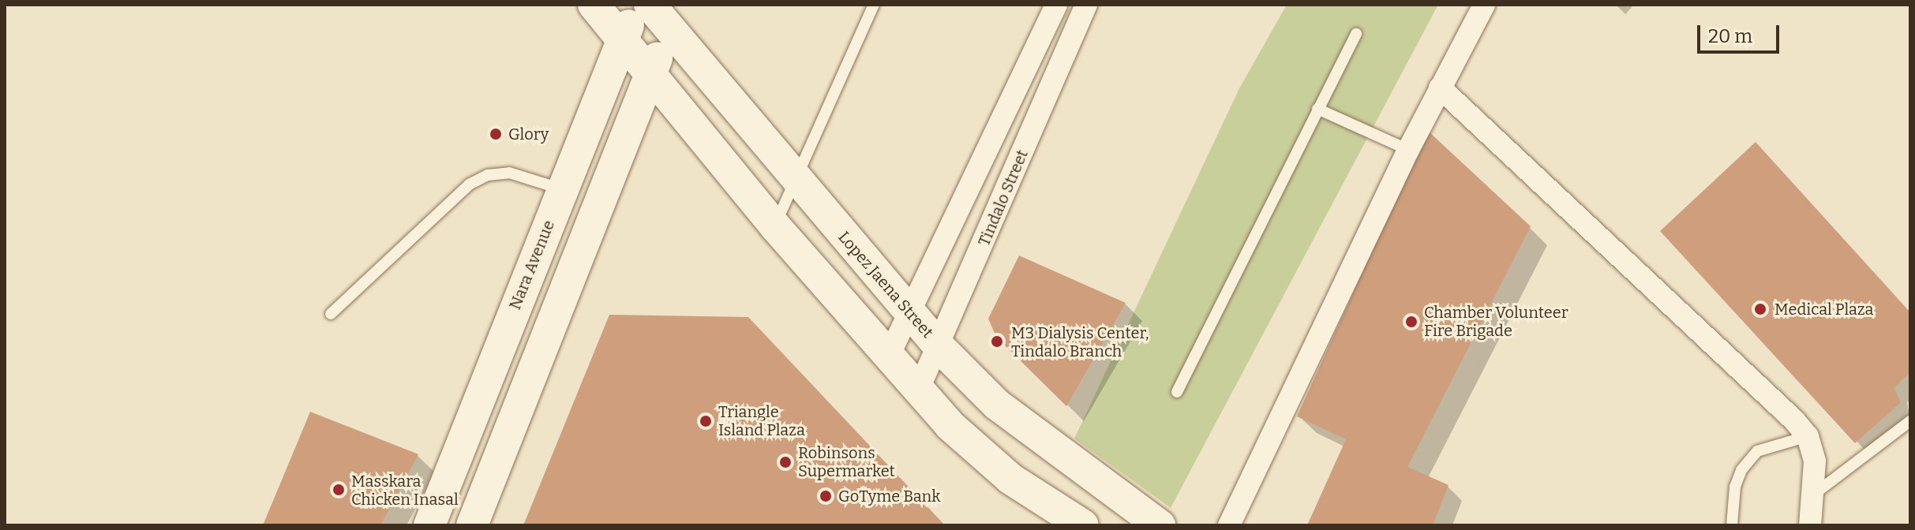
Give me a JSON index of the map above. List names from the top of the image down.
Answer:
{
  "streets": {
    "main road": ["Nara Avenue", "Lopez Jaena Street"],
    "street": ["Tindalo Street"]
  },
  "crossings": [
    ["Tindalo Street", "Lopez Jaena Street"]
  ],
  "places": [
    "Glory",
    "Medical Plaza",
    "Chamber Volunteer Fire Brigade",
    "M3 Dialysis Center, Tindalo Branch",
    "Triangle Island Plaza",
    "Robinsons Supermarket",
    "Masskara Chicken Inasal",
    "GoTyme Bank"
  ],
  "scale_bar": "20 m"
}
